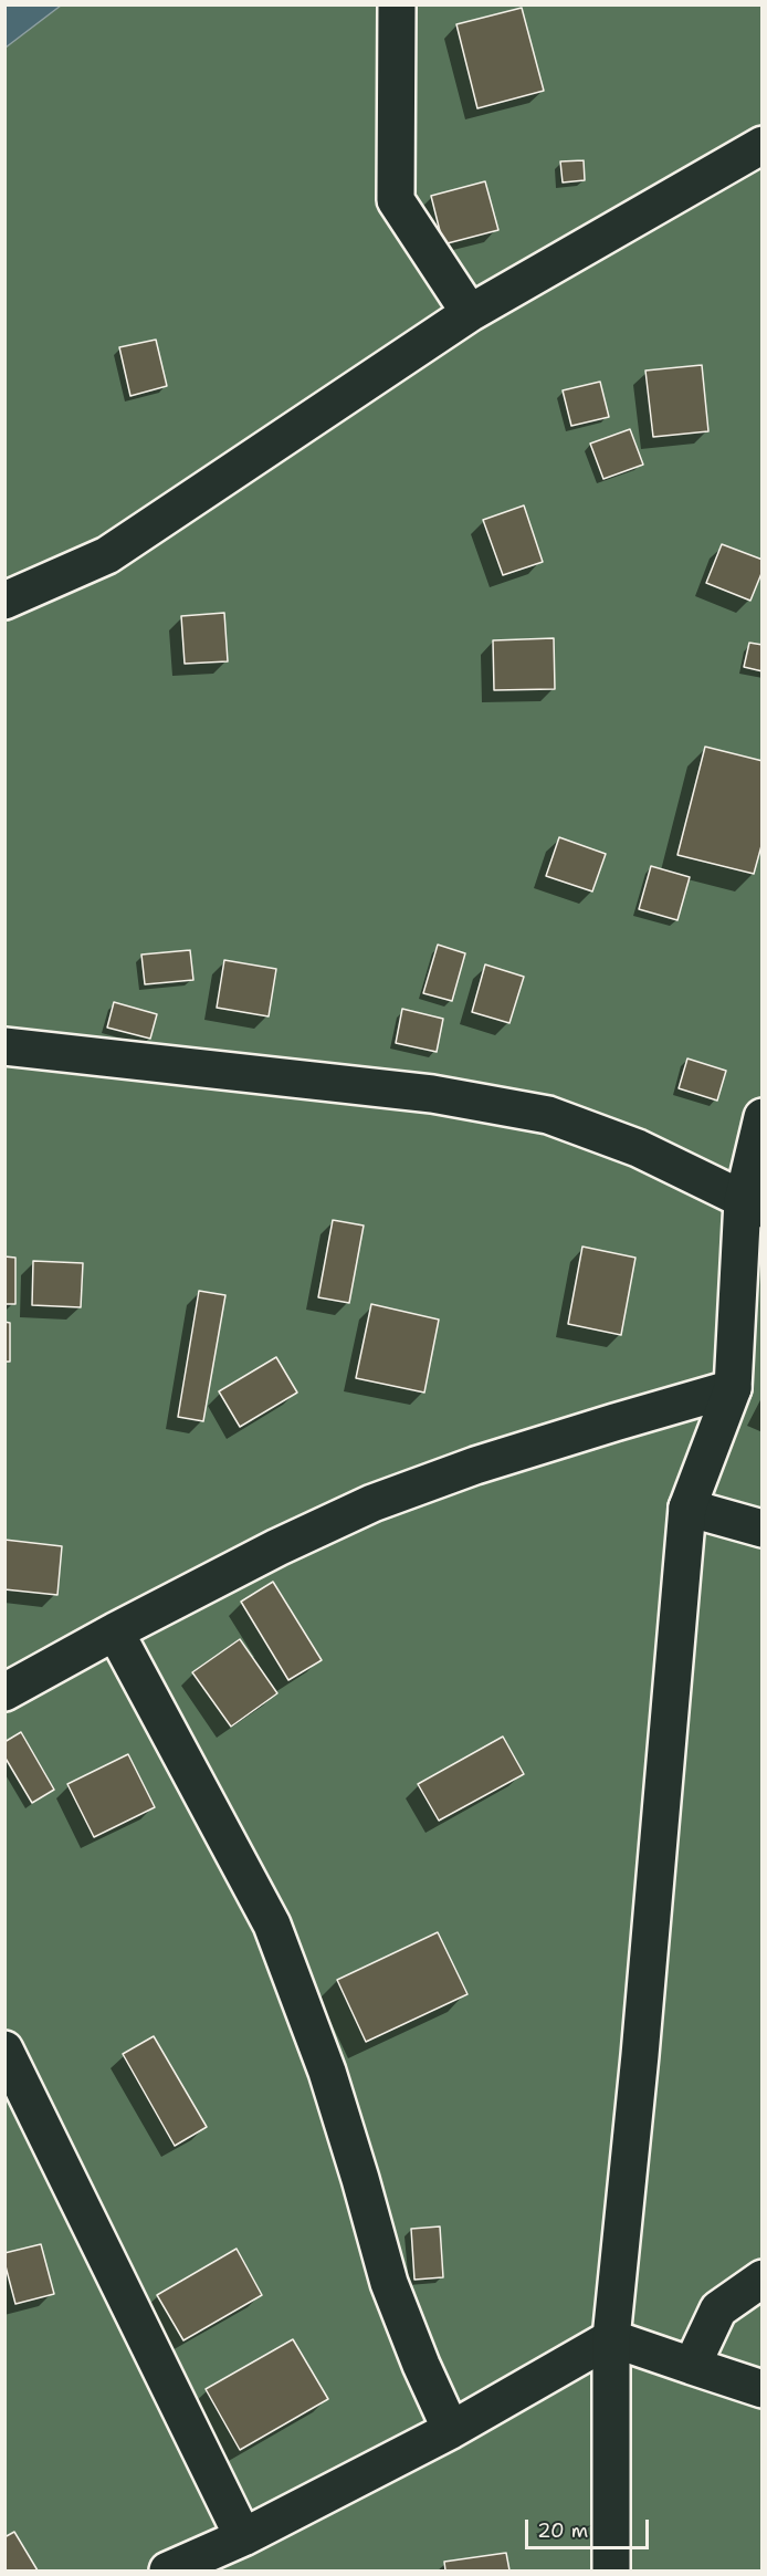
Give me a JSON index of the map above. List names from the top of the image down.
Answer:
{
  "scale_bar": "20 m"
}
